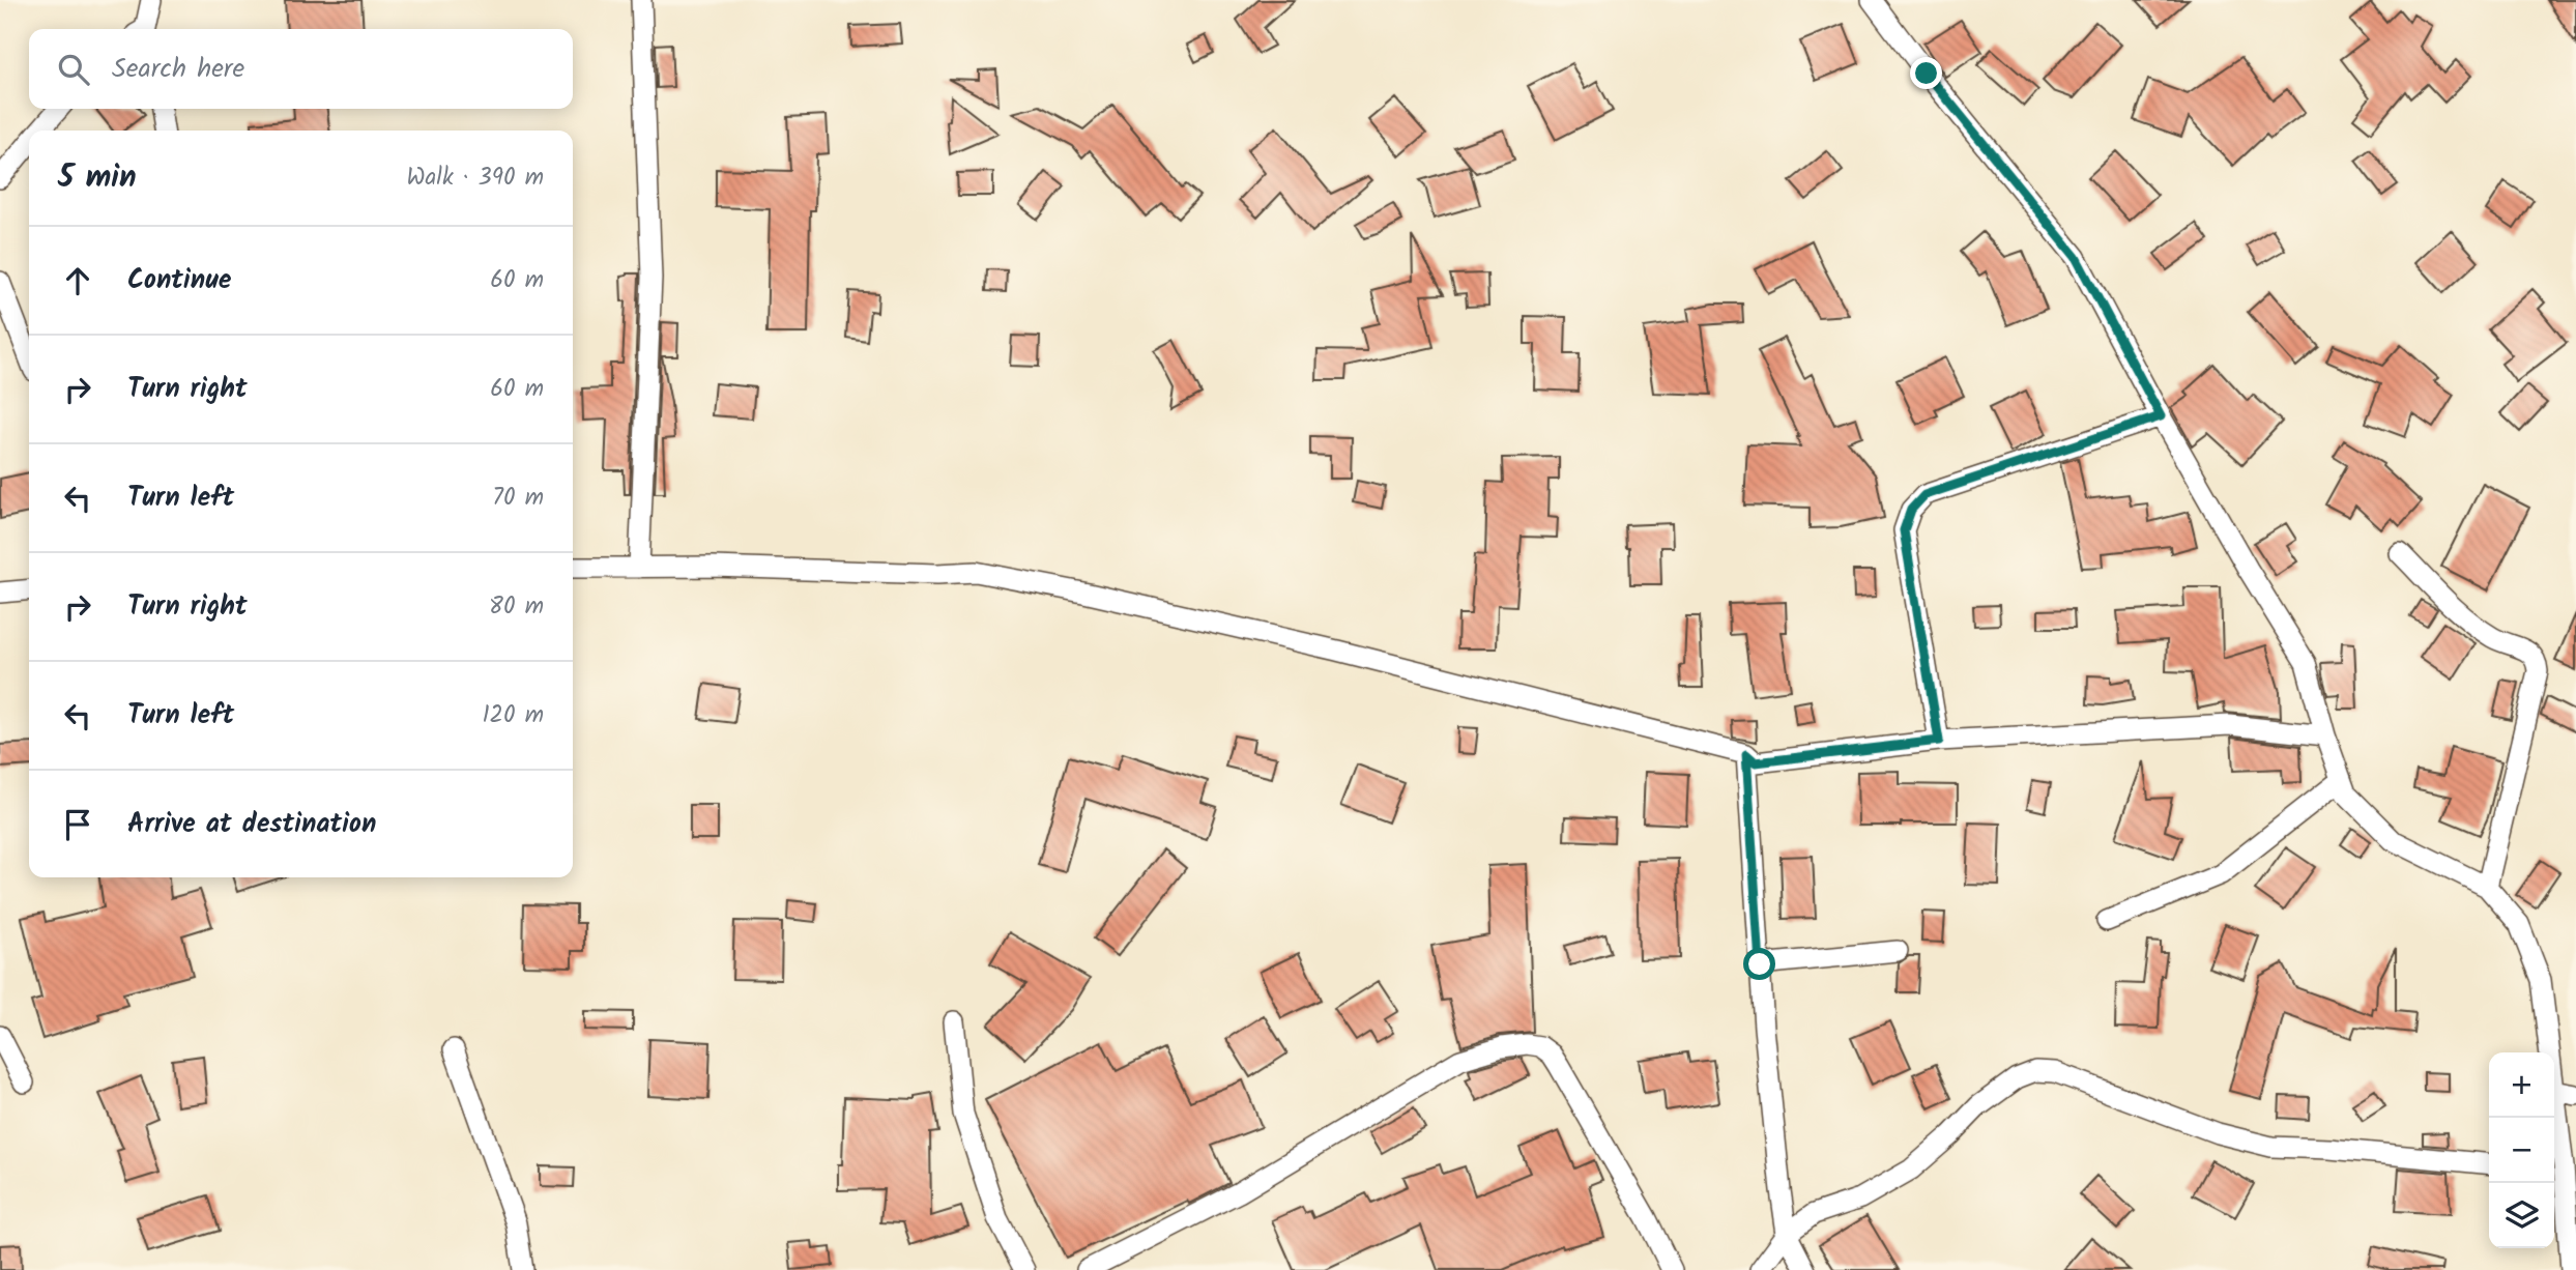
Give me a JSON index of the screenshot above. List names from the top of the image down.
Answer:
{
  "page": {
    "search": "Search here",
    "heading": ["5 min", "Walk · 390 m"],
    "list": [
      ["Continue", "60 m"],
      ["Turn right", "60 m"],
      ["Turn left", "70 m"],
      ["Turn right", "80 m"],
      ["Turn left", "120 m"],
      "Arrive at destination"
    ],
    "map_buttons": ["+", "−"]
  }
}
